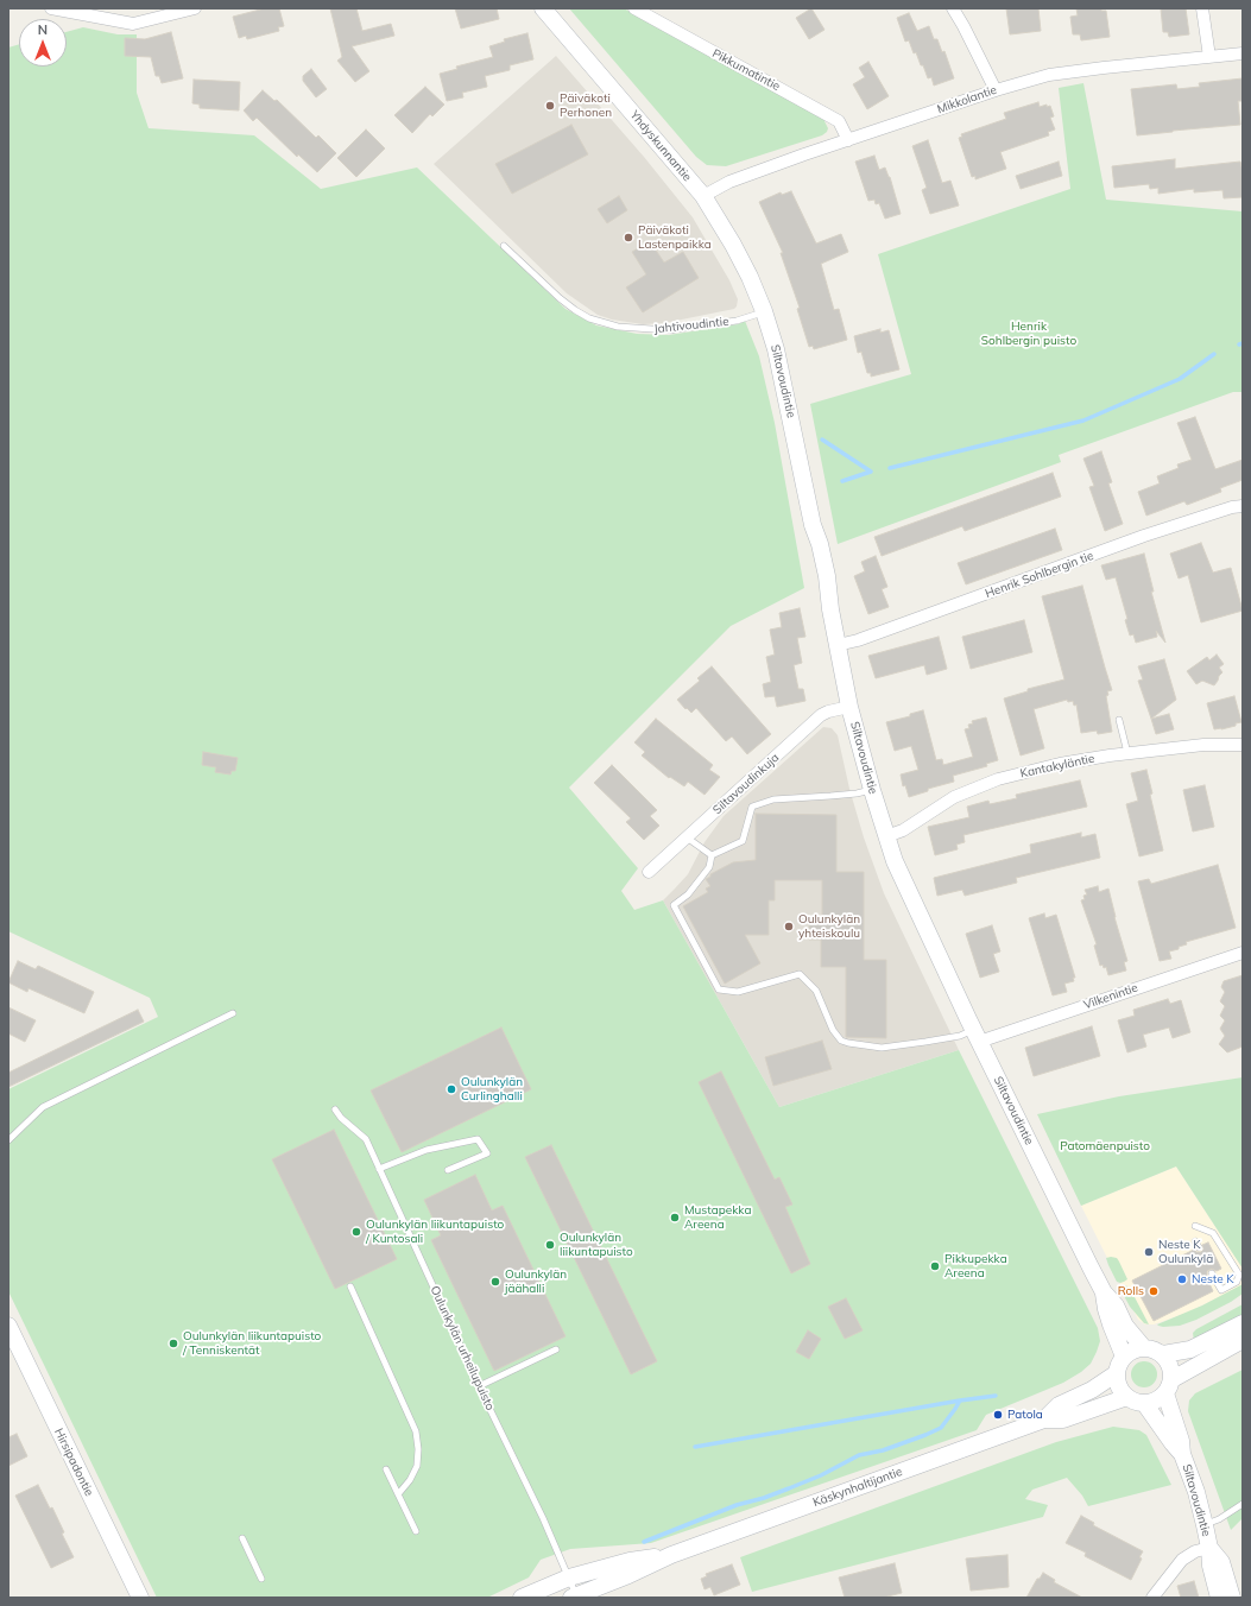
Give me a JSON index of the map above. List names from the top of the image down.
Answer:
{
  "streets": {
    "main road": [
      "Yhdyskunnantie",
      "Siltavoudintie",
      "Hirsipadontie",
      "Käskynhaltijantie"
    ],
    "street": [
      "Pikkumatintie",
      "Mikkolantie",
      "Henrik Sohlbergin tie",
      "Kantakyläntie",
      "Siltavoudinkuja",
      "Vilkenintie"
    ],
    "lane": ["Jahtivoudintie", "Oulunkylän urheilupuisto"]
  },
  "crossings": [
    ["Pikkumatintie", "Mikkolantie"],
    ["Mikkolantie", "Yhdyskunnantie"],
    ["Mikkolantie", "Siltavoudintie"],
    ["Yhdyskunnantie", "Siltavoudintie"],
    ["Jahtivoudintie", "Siltavoudintie"],
    ["Siltavoudintie", "Henrik Sohlbergin tie"],
    ["Siltavoudintie", "Kantakyläntie"],
    ["Siltavoudintie", "Siltavoudinkuja"],
    ["Siltavoudintie", "Vilkenintie"],
    ["Siltavoudintie", "Käskynhaltijantie"],
    ["Oulunkylän urheilupuisto", "Käskynhaltijantie"]
  ],
  "parks": ["Henrik Sohlbergin puisto", "Patomäenpuisto"],
  "places": [
    "Päiväkoti Perhonen",
    "Päiväkoti Lastenpaikka",
    "Oulunkylän yhteiskoulu",
    "Oulunkylän Curlinghalli",
    "Mustapekka Areena",
    "Oulunkylän liikuntapuisto / Kuntosali",
    "Oulunkylän liikuntapuisto",
    "Neste K Oulunkylä",
    "Pikkupekka Areena",
    "Neste K",
    "Oulunkylän jäähalli",
    "Rolls",
    "Oulunkylän liikuntapuisto / Tenniskentät",
    "Patola"
  ],
  "north": "top"
}
